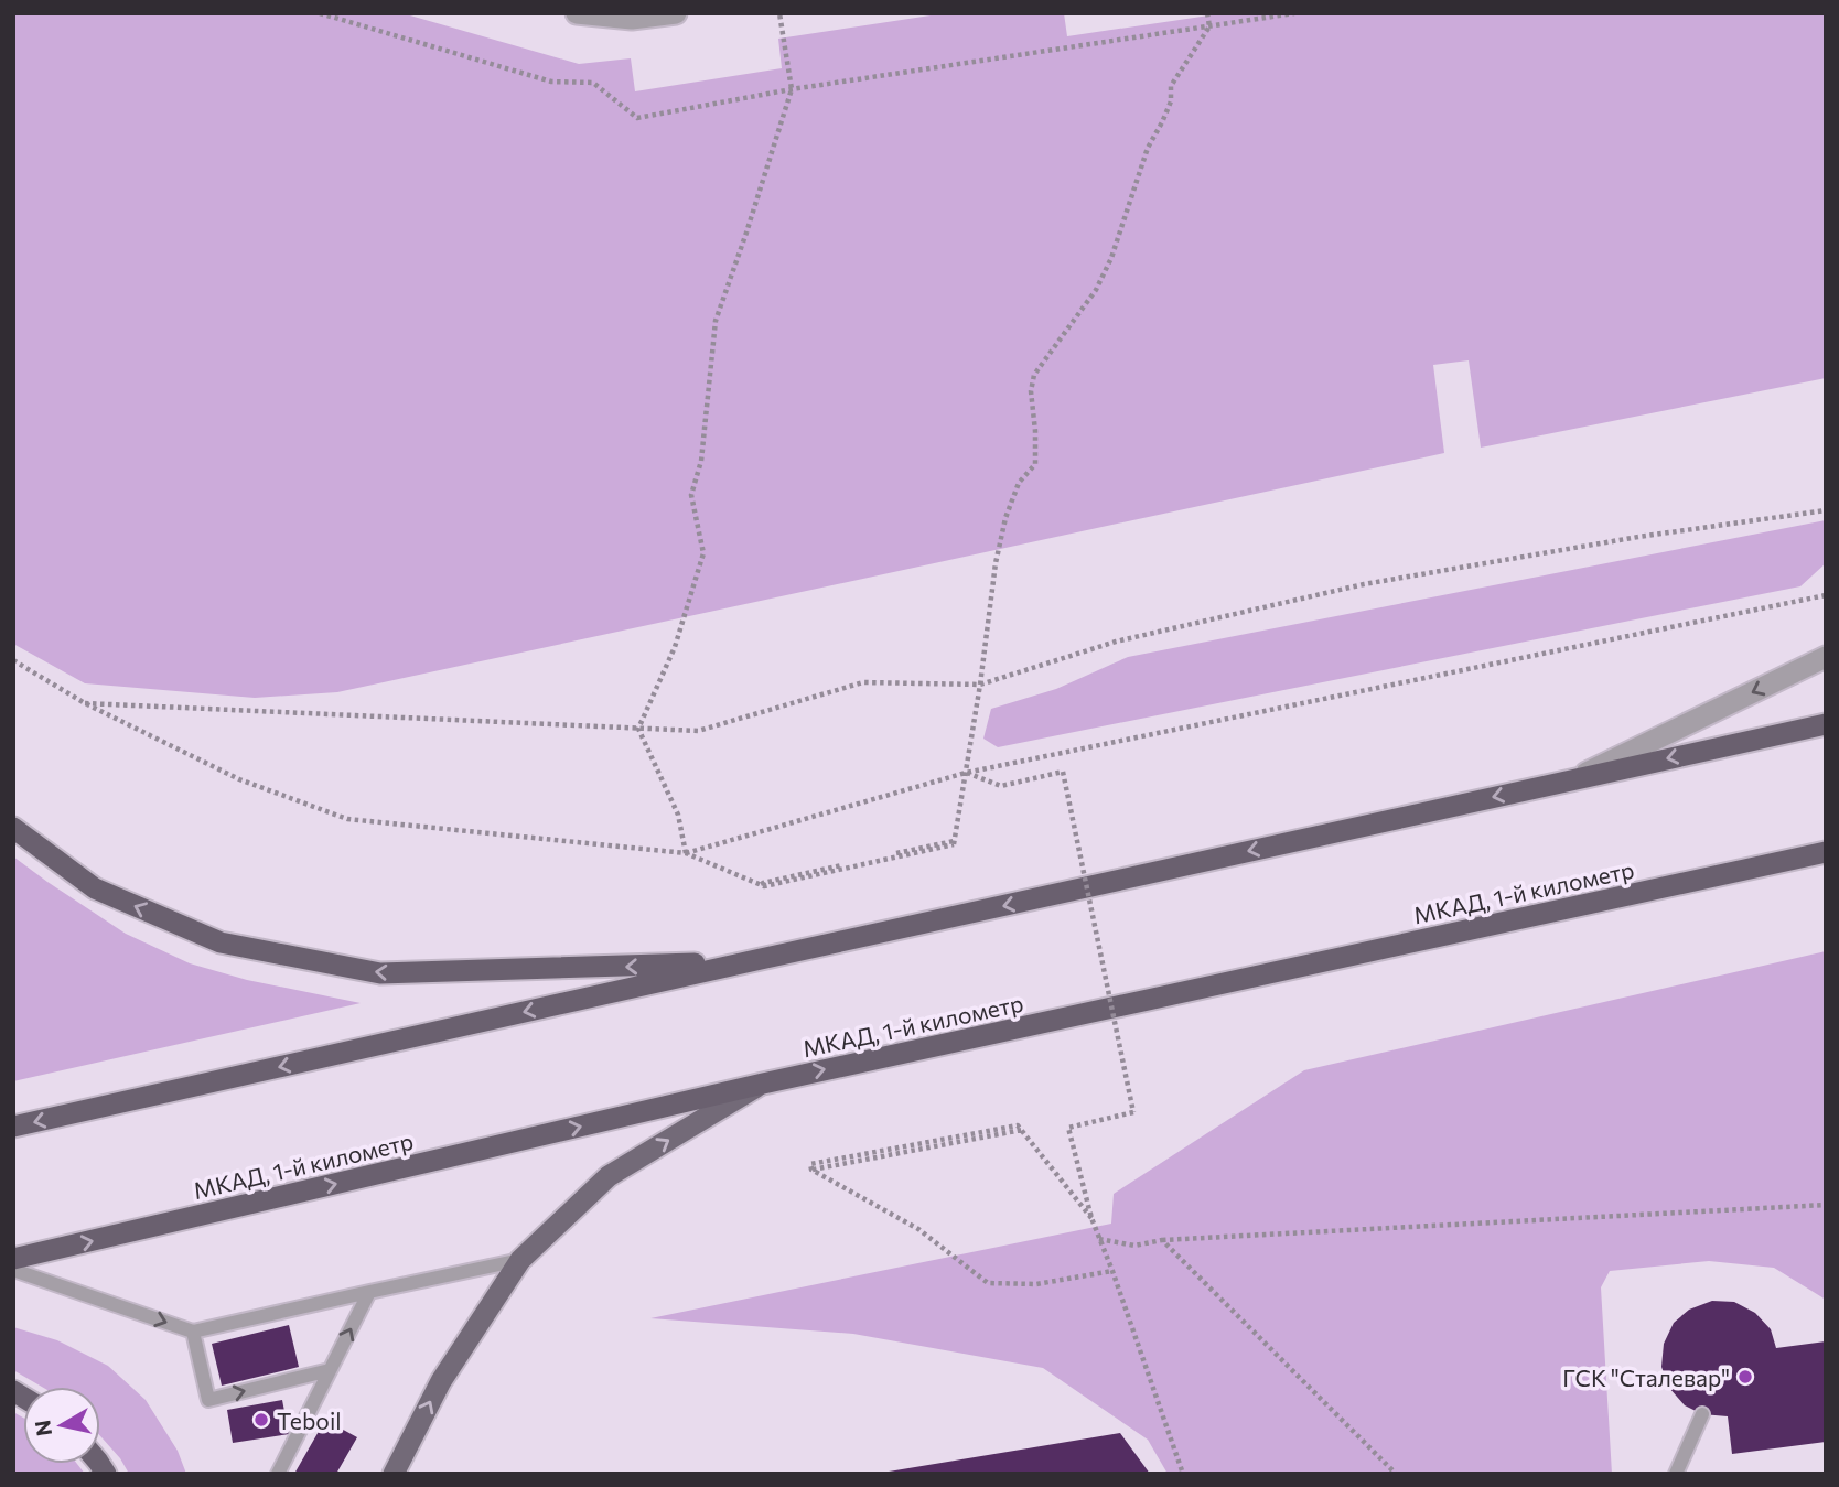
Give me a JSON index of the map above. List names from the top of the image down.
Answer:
{
  "streets": {
    "highway": ["МКАД, 1-й километр"]
  },
  "places": ["ГСК \"Сталевар\"", "Teboil"],
  "north": "left"
}
